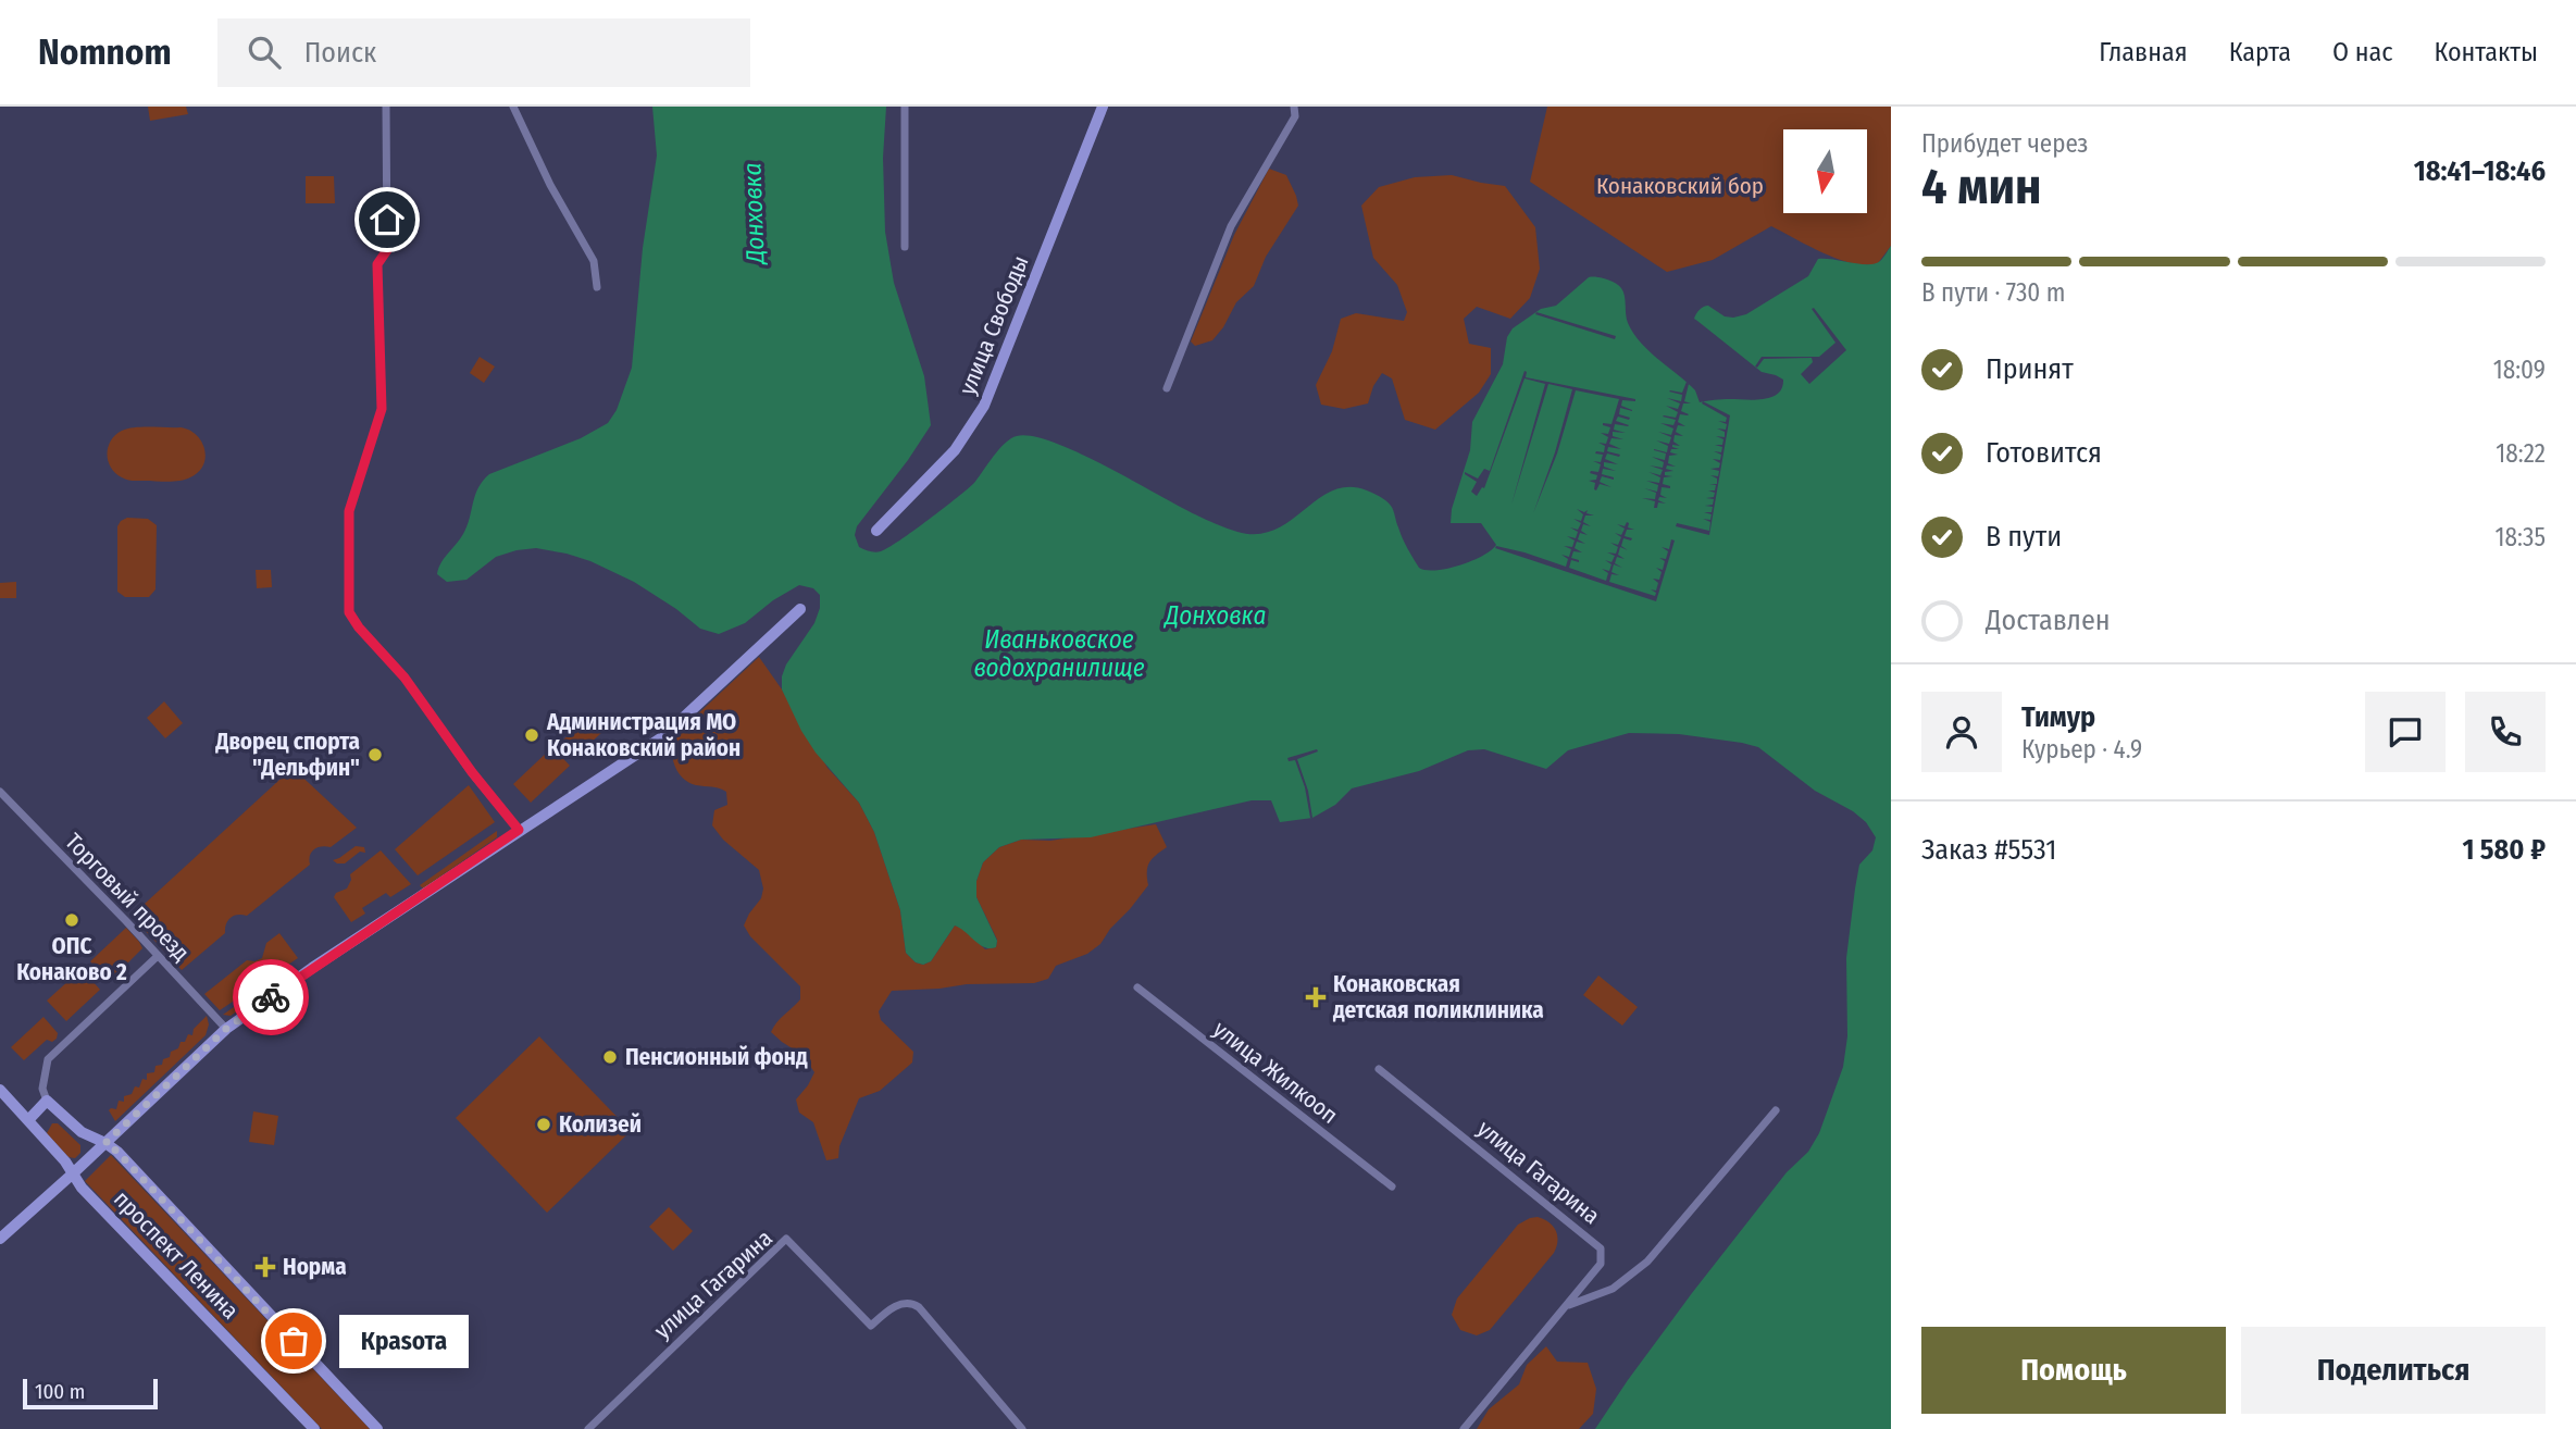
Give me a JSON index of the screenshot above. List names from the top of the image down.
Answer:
{
  "streets": {
    "main road": ["улица Свободы", "проспект Ленина"],
    "street": ["Торговый проезд", "улица Жилкооп", "улица Гагарина"]
  },
  "water": ["Донховка", "Иваньковское водохранилище"],
  "parks": ["Конаковский бор"],
  "places": {
    "other": [
      "Администрация МО Конаковский район",
      "Дворец спорта \"Дельфин\"",
      "ОПС Конаково 2",
      "Пенсионный фонд",
      "Колизей",
      "Краsота"
    ],
    "health": ["Конаковская детская поликлиника", "Норма"]
  },
  "scale_bar": "100 m",
  "north": "bottom",
  "page": {
    "header": "Nomnom",
    "search": "Поиск",
    "nav": [
      "Главная",
      "Карта",
      "О нас",
      "Контакты"
    ],
    "heading": ["4 мин", "Прибудет через", "18:41–18:46"],
    "panel": [
      "Тимур",
      "Курьер · 4.9",
      "Заказ #5531",
      "1 580 ₽"
    ],
    "bar": "В пути · 730 m",
    "list": [
      ["Принят", "18:09"],
      ["Готовится", "18:22"],
      ["В пути", "18:35"],
      "Доставлен"
    ],
    "buttons": ["Помощь", "Поделиться"],
    "bubble": "Краsота",
    "scale": "100 m"
  }
}
